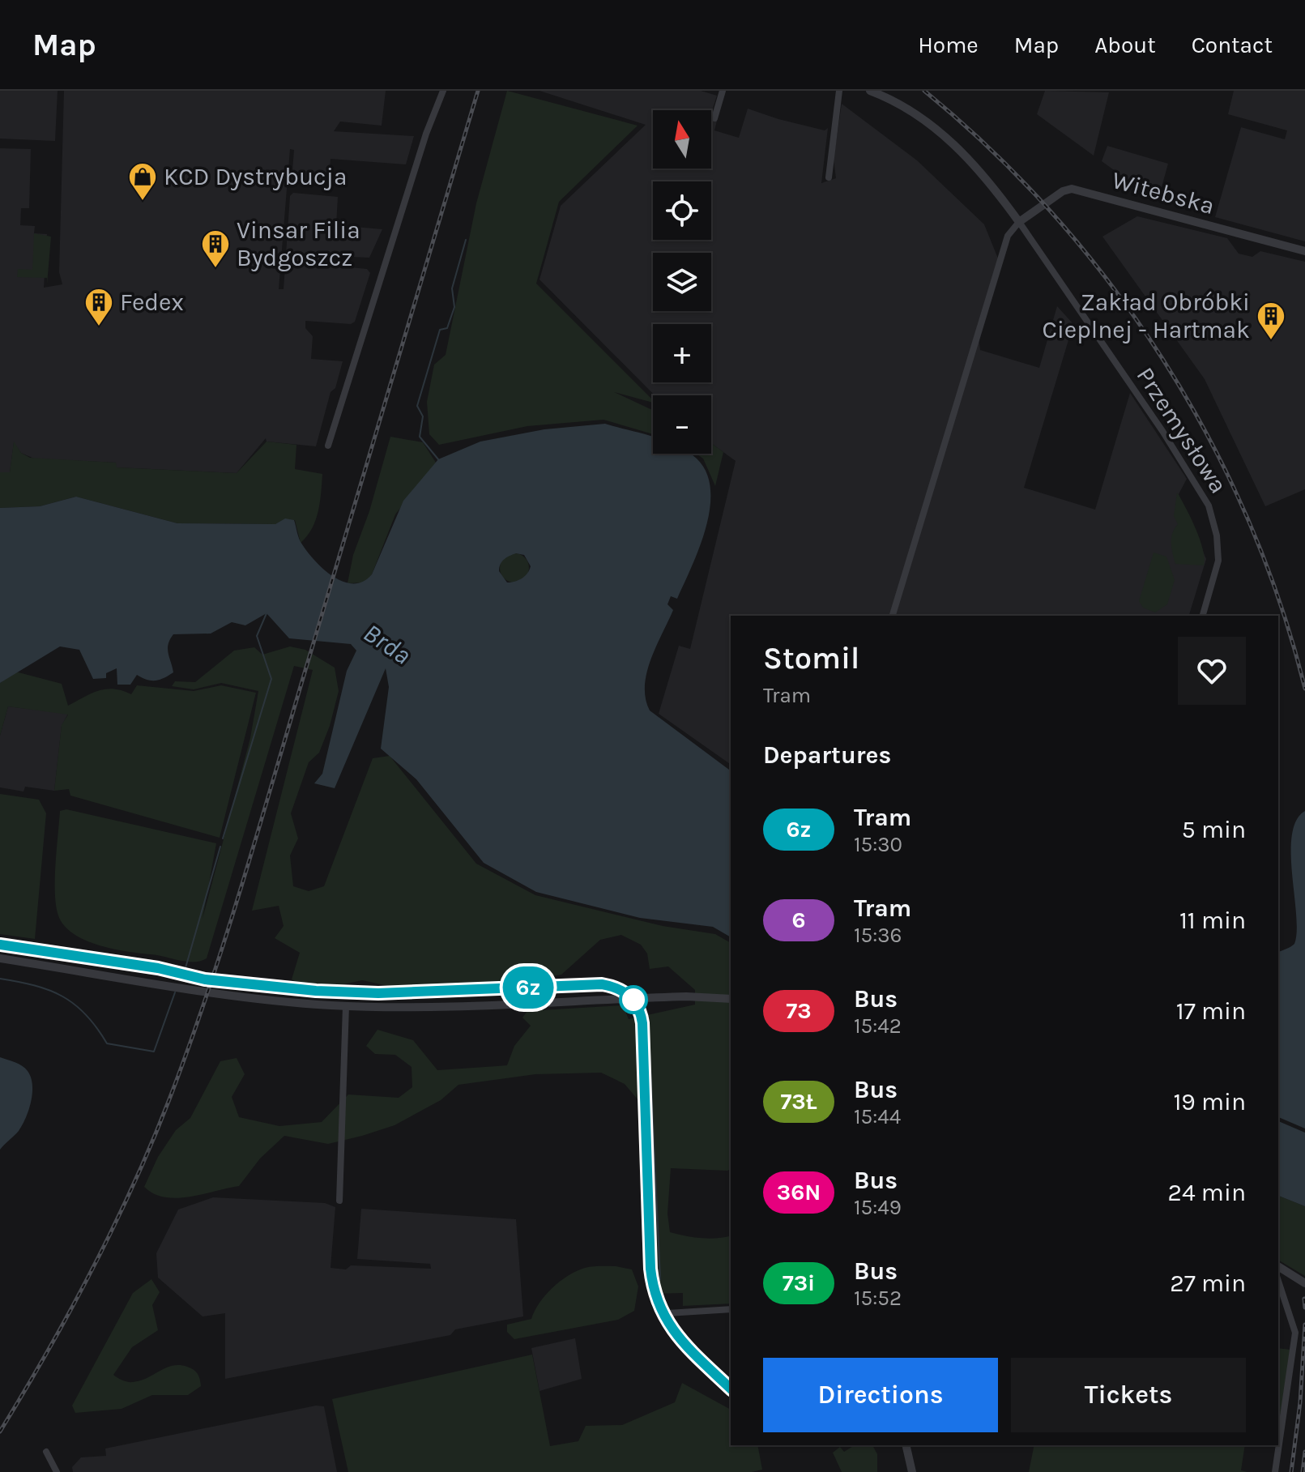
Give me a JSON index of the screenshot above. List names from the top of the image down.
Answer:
{
  "streets": {
    "street": ["Witebska", "Przemysłowa"]
  },
  "crossings": [
    ["Witebska", "Przemysłowa"]
  ],
  "water": ["Brda"],
  "places": {
    "shop": ["KCD Dystrybucja"],
    "building": ["Vinsar Filia Bydgoszcz", "Fedex", "Zakład Obróbki Cieplnej - Hartmak"]
  },
  "lines": ["tram line 6z"],
  "north": "top",
  "page": {
    "header": "Map",
    "nav": [
      "Home",
      "Map",
      "About",
      "Contact"
    ],
    "on_map": "6z",
    "map_buttons": ["+", "−"],
    "heading": [
      ["Stomil", "Tram"],
      "Departures"
    ],
    "list": [
      {
        "mark": "6z",
        "name": "Tram",
        "note": "15:30",
        "value": "5 min"
      },
      {
        "mark": "6",
        "name": "Tram",
        "note": "15:36",
        "value": "11 min"
      },
      {
        "mark": "73",
        "name": "Bus",
        "note": "15:42",
        "value": "17 min"
      },
      {
        "mark": "73Ł",
        "name": "Bus",
        "note": "15:44",
        "value": "19 min"
      },
      {
        "mark": "36N",
        "name": "Bus",
        "note": "15:49",
        "value": "24 min"
      },
      {
        "mark": "73i",
        "name": "Bus",
        "note": "15:52",
        "value": "27 min"
      }
    ],
    "buttons": ["Directions", "Tickets"]
  }
}
